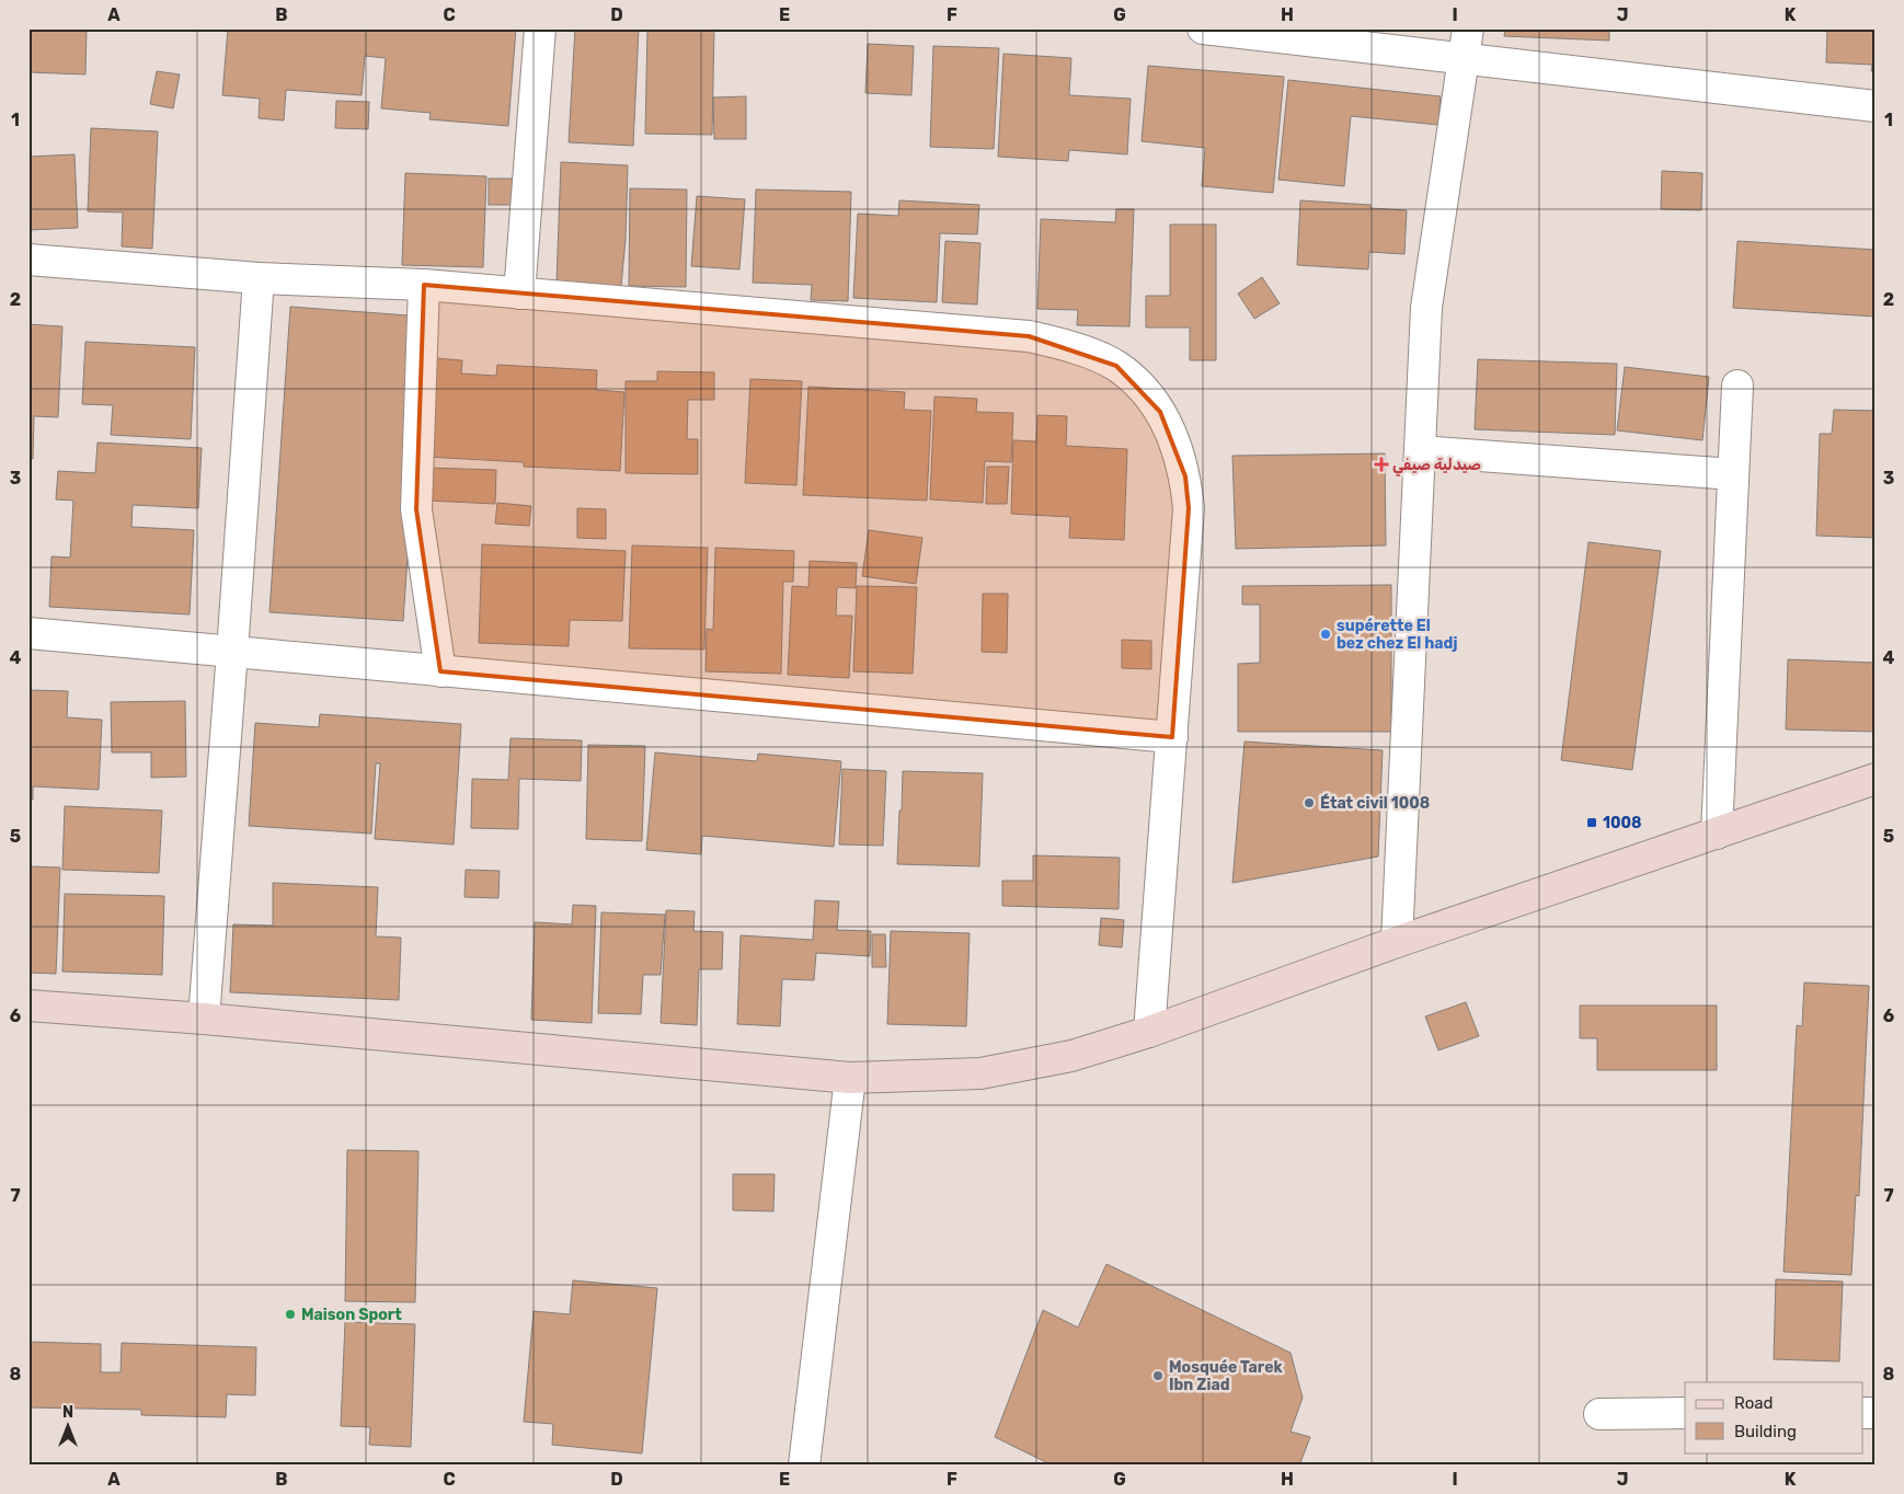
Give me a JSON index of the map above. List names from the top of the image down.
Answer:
{
  "places": {
    "health": ["صيدلية صيفي"],
    "other": [
      "supérette El bez chez El hadj",
      "État civil 1008",
      "Maison Sport",
      "Mosquée Tarek Ibn Ziad"
    ],
    "transit": ["1008"]
  },
  "legend": ["Road", "Building"],
  "north": "top",
  "grid": {
    "columns": [
      "A",
      "B",
      "C",
      "D",
      "E",
      "F",
      "G",
      "H",
      "I",
      "J",
      "K"
    ],
    "rows": [
      "1",
      "2",
      "3",
      "4",
      "5",
      "6",
      "7",
      "8"
    ]
  }
}
